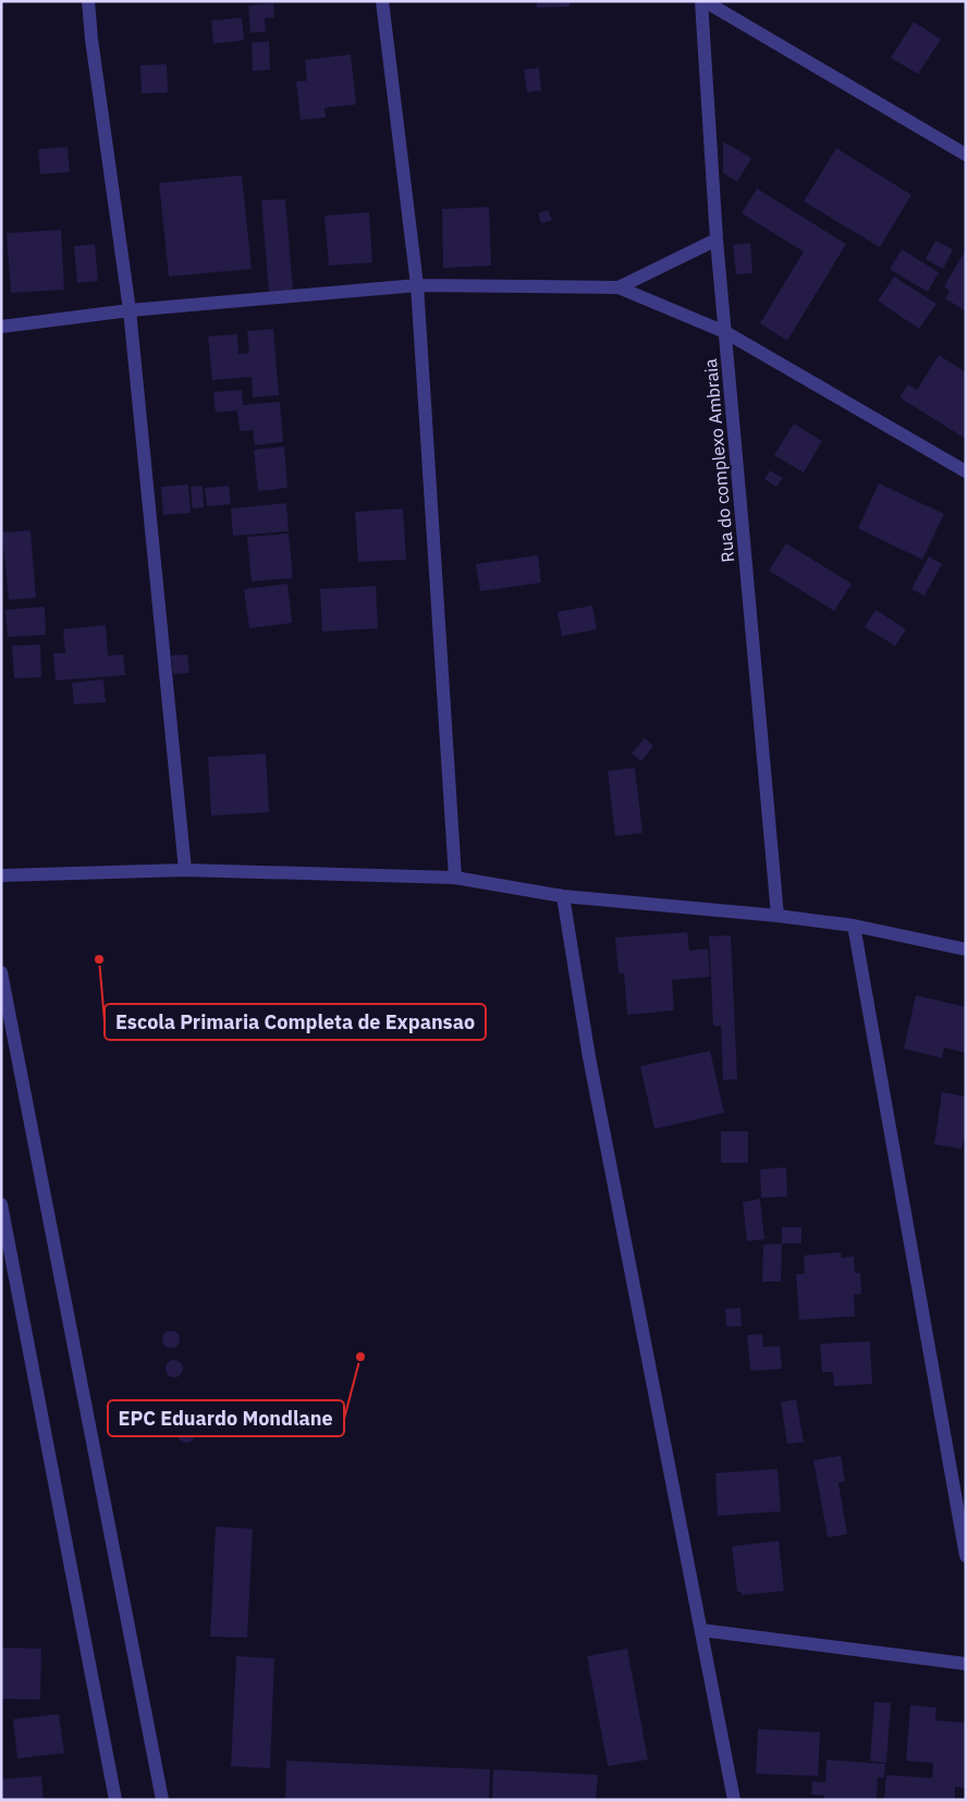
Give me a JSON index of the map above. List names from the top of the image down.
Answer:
{
  "streets": {
    "street": ["Rua do complexo Ambraia"]
  },
  "places": ["Escola Primaria Completa de Expansao", "EPC Eduardo Mondlane"]
}
